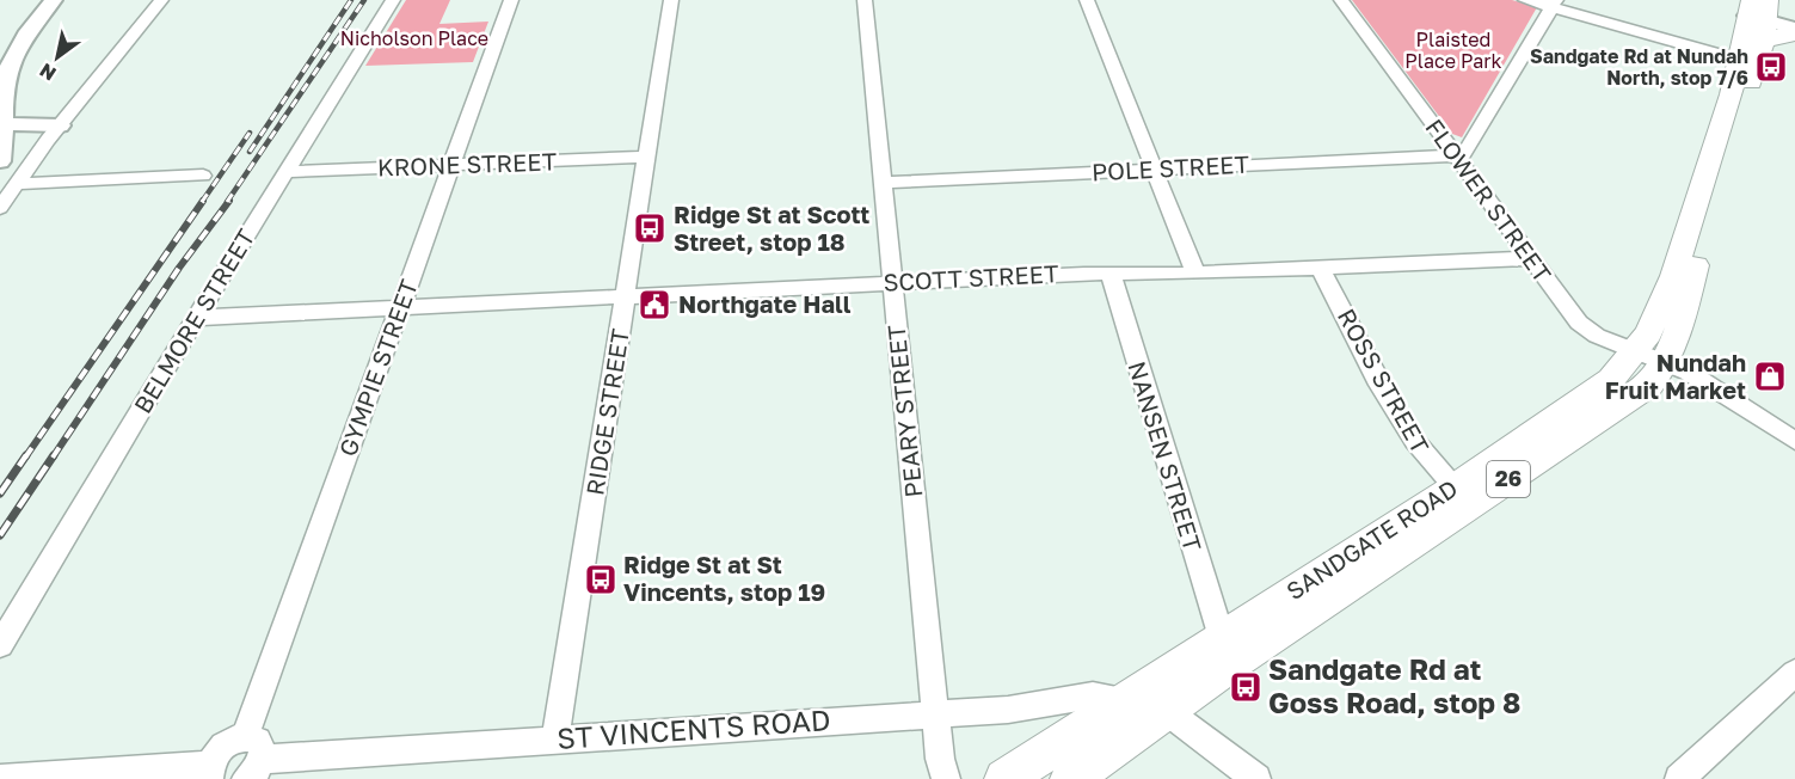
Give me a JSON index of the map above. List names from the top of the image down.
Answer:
{
  "streets": {
    "highway": ["26", "SANDGATE ROAD"],
    "street": [
      "KRONE STREET",
      "POLE STREET",
      "FLOWER STREET",
      "SCOTT STREET",
      "BELMORE STREET",
      "GYMPIE STREET",
      "ROSS STREET",
      "PEARY STREET",
      "RIDGE STREET",
      "NANSEN STREET",
      "ST VINCENTS ROAD"
    ]
  },
  "crossings": [
    ["KRONE STREET", "BELMORE STREET"],
    ["KRONE STREET", "GYMPIE STREET"],
    ["KRONE STREET", "RIDGE STREET"],
    ["POLE STREET", "FLOWER STREET"],
    ["POLE STREET", "PEARY STREET"],
    ["FLOWER STREET", "SCOTT STREET"],
    ["FLOWER STREET", "SANDGATE ROAD"],
    ["SCOTT STREET", "BELMORE STREET"],
    ["SCOTT STREET", "GYMPIE STREET"],
    ["SCOTT STREET", "ROSS STREET"],
    ["SCOTT STREET", "PEARY STREET"],
    ["SCOTT STREET", "RIDGE STREET"],
    ["SCOTT STREET", "NANSEN STREET"],
    ["GYMPIE STREET", "ST VINCENTS ROAD"],
    ["ROSS STREET", "SANDGATE ROAD"],
    ["PEARY STREET", "ST VINCENTS ROAD"],
    ["RIDGE STREET", "ST VINCENTS ROAD"],
    ["NANSEN STREET", "SANDGATE ROAD"],
    ["SANDGATE ROAD", "ST VINCENTS ROAD"]
  ],
  "parks": ["Nicholson Place", "Plaisted Place Park"],
  "places": {
    "bus stop": [
      "Sandgate Rd at Nundah North, stop 7/6",
      "Ridge St at Scott Street, stop 18",
      "Ridge St at St Vincents, stop 19",
      "Sandgate Rd at Goss Road, stop 8"
    ],
    "public building": ["Northgate Hall"],
    "shop": ["Nundah Fruit Market"]
  },
  "north": "bottom left"
}
